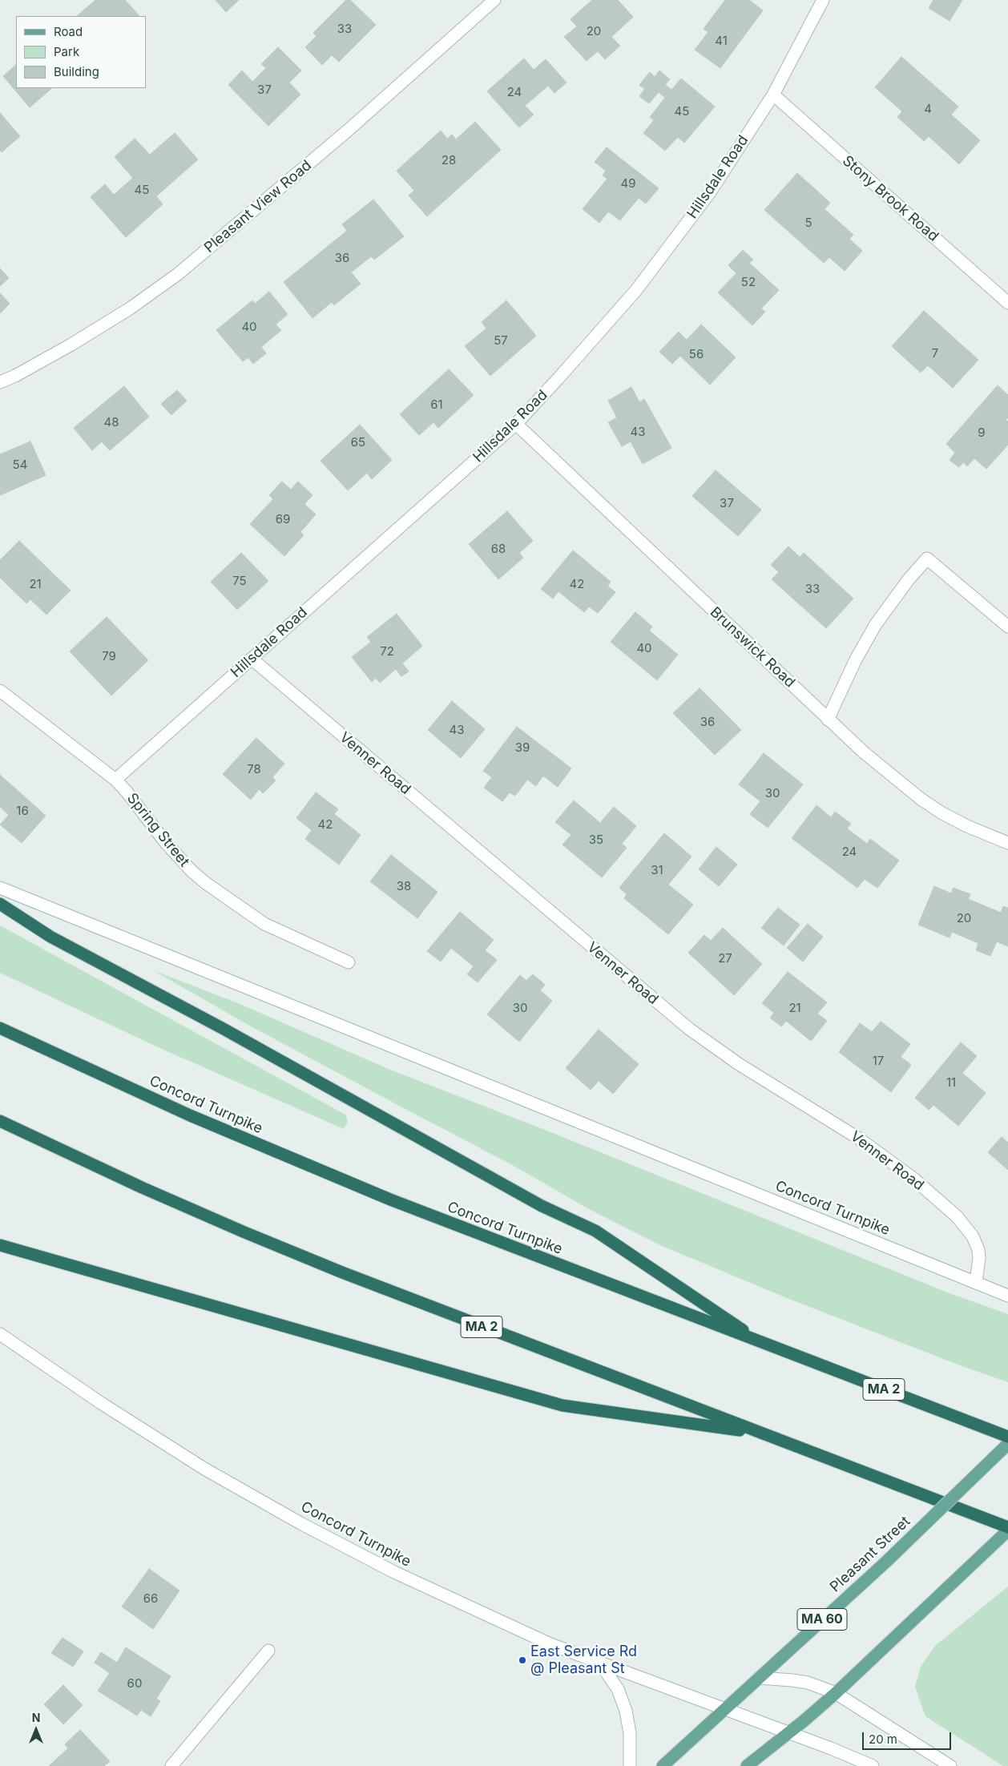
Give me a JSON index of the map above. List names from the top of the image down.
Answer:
{
  "streets": {
    "highway": ["Concord Turnpike", "MA 2"],
    "main road": ["Pleasant Street", "MA 60"],
    "street": [
      "Hillsdale Road",
      "Stony Brook Road",
      "Pleasant View Road",
      "Brunswick Road",
      "Venner Road",
      "Spring Street"
    ]
  },
  "crossings": [
    ["Hillsdale Road", "Stony Brook Road"],
    ["Hillsdale Road", "Brunswick Road"],
    ["Hillsdale Road", "Venner Road"],
    ["Hillsdale Road", "Spring Street"],
    ["Venner Road", "Concord Turnpike"],
    ["Concord Turnpike", "Pleasant Street"]
  ],
  "places": ["East Service Rd @ Pleasant St"],
  "house_numbers": [
    "33",
    "20",
    "41",
    "37",
    "24",
    "4",
    "45",
    "28",
    "49",
    "45",
    "5",
    "36",
    "52",
    "40",
    "57",
    "7",
    "56",
    "61",
    "48",
    "43",
    "9",
    "65",
    "54",
    "37",
    "69",
    "68",
    "75",
    "21",
    "42",
    "33",
    "40",
    "72",
    "79",
    "36",
    "43",
    "39",
    "78",
    "30",
    "16",
    "42",
    "35",
    "24",
    "31",
    "38",
    "20",
    "27",
    "30",
    "21",
    "17",
    "11",
    "66",
    "60"
  ],
  "legend": ["Road", "Park", "Building"],
  "scale_bar": "20 m",
  "north": "top"
}
